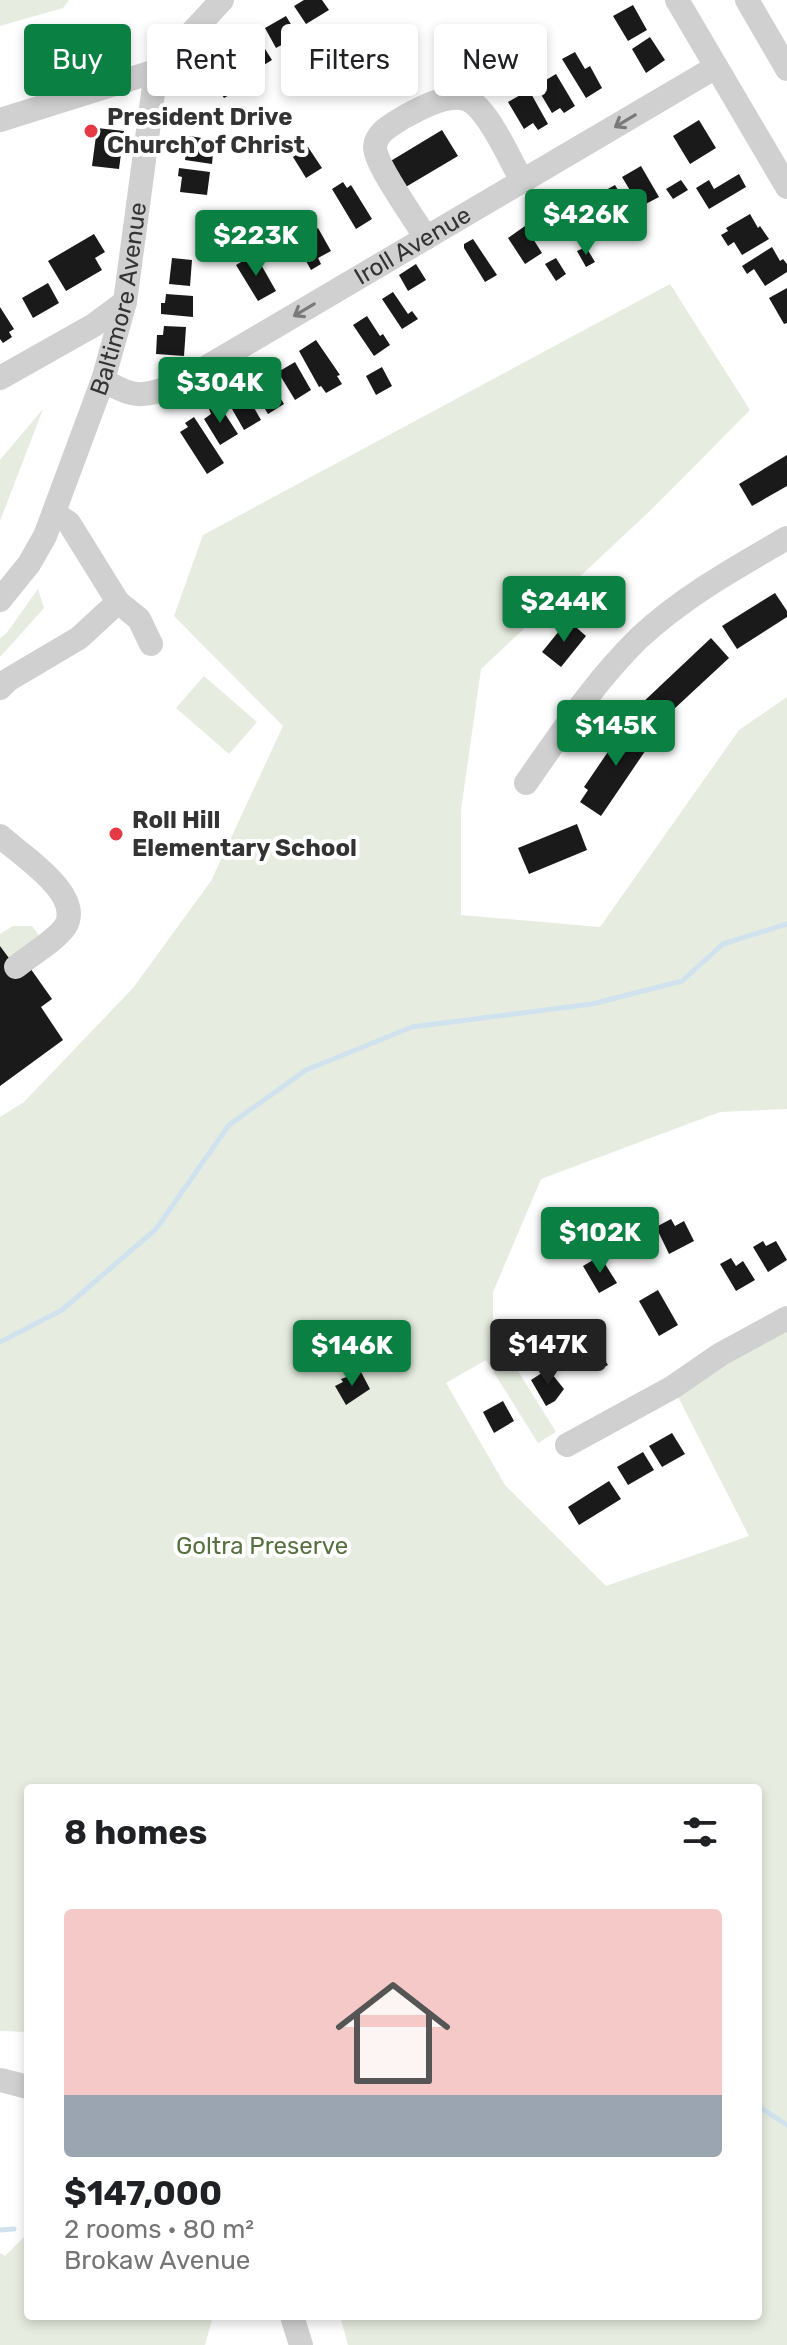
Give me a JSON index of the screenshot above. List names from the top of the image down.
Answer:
{
  "streets": {
    "street": ["Iroll Avenue", "Baltimore Avenue"]
  },
  "crossings": [
    ["Iroll Avenue", "Baltimore Avenue"]
  ],
  "one_way": ["Iroll Avenue"],
  "parks": ["Goltra Preserve"],
  "places": ["President Drive Church of Christ", "Roll Hill Elementary School"],
  "page": {
    "chip": [
      "Buy",
      "Rent",
      "Filters",
      "New"
    ],
    "price": [
      "$426K",
      "$223K",
      "$304K",
      "$244K",
      "$145K",
      "$102K",
      "$147K",
      "$146K"
    ],
    "heading": "8 homes",
    "list": [
      {
        "name": "$147,000",
        "note": "2 rooms · 80 m² · Brokaw Avenue"
      }
    ]
  }
}
